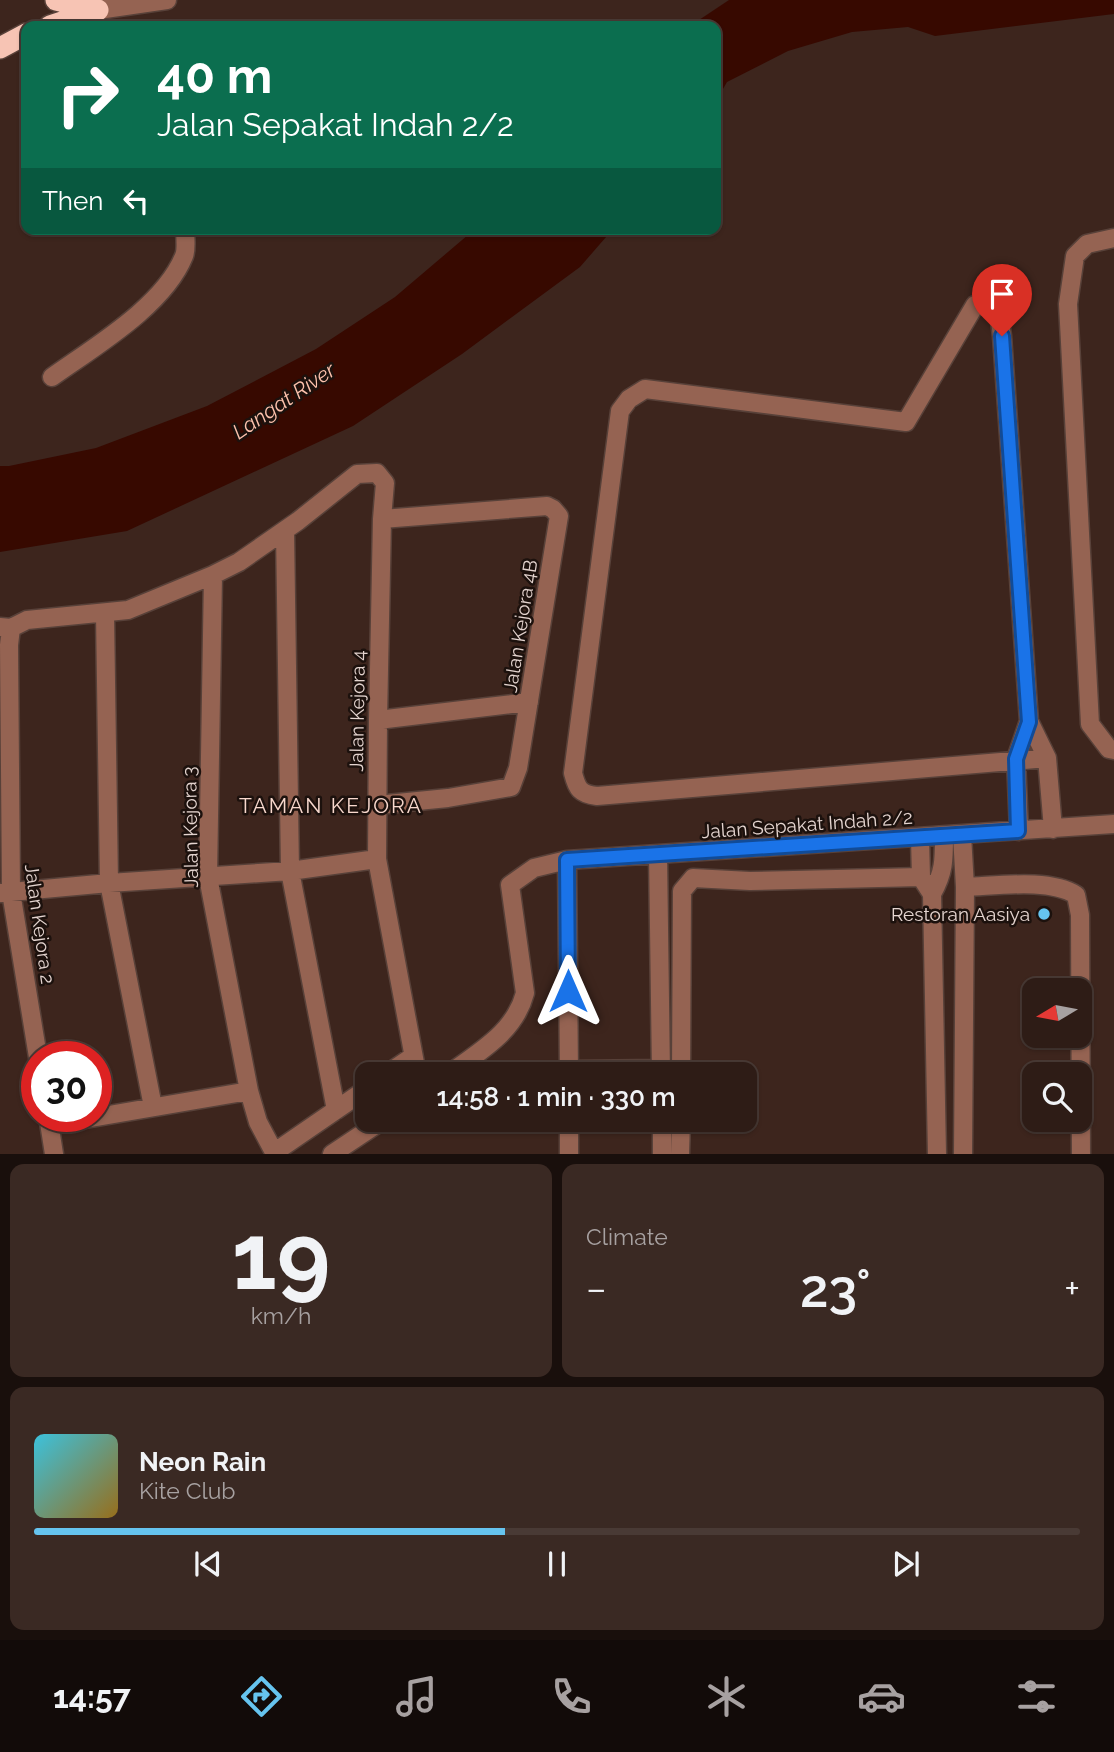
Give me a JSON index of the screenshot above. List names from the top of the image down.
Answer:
{
  "streets": {
    "street": [
      "Jalan Kejora 4B",
      "Jalan Kejora 4",
      "Jalan Sepakat Indah 2/2",
      "Jalan Kejora 3",
      "Jalan Kejora 2"
    ]
  },
  "crossings": [
    ["Jalan Kejora 4B", "Jalan Kejora 4"]
  ],
  "districts": ["TAMAN KEJORA"],
  "water": ["Langat River"],
  "places": ["Restoran Aasiya"],
  "north": "left",
  "page": {
    "turn": ["40 m", "Jalan Sepakat Indah 2/2"],
    "then": "Then",
    "limit": "30",
    "trip": "14:58 · 1 min · 330 m",
    "tile": [
      ["19", "km/h"],
      "Climate"
    ],
    "heat": ["−", "23°", "+"],
    "song": ["Neon Rain", "Kite Club"],
    "tabs": "14:57"
  }
}
